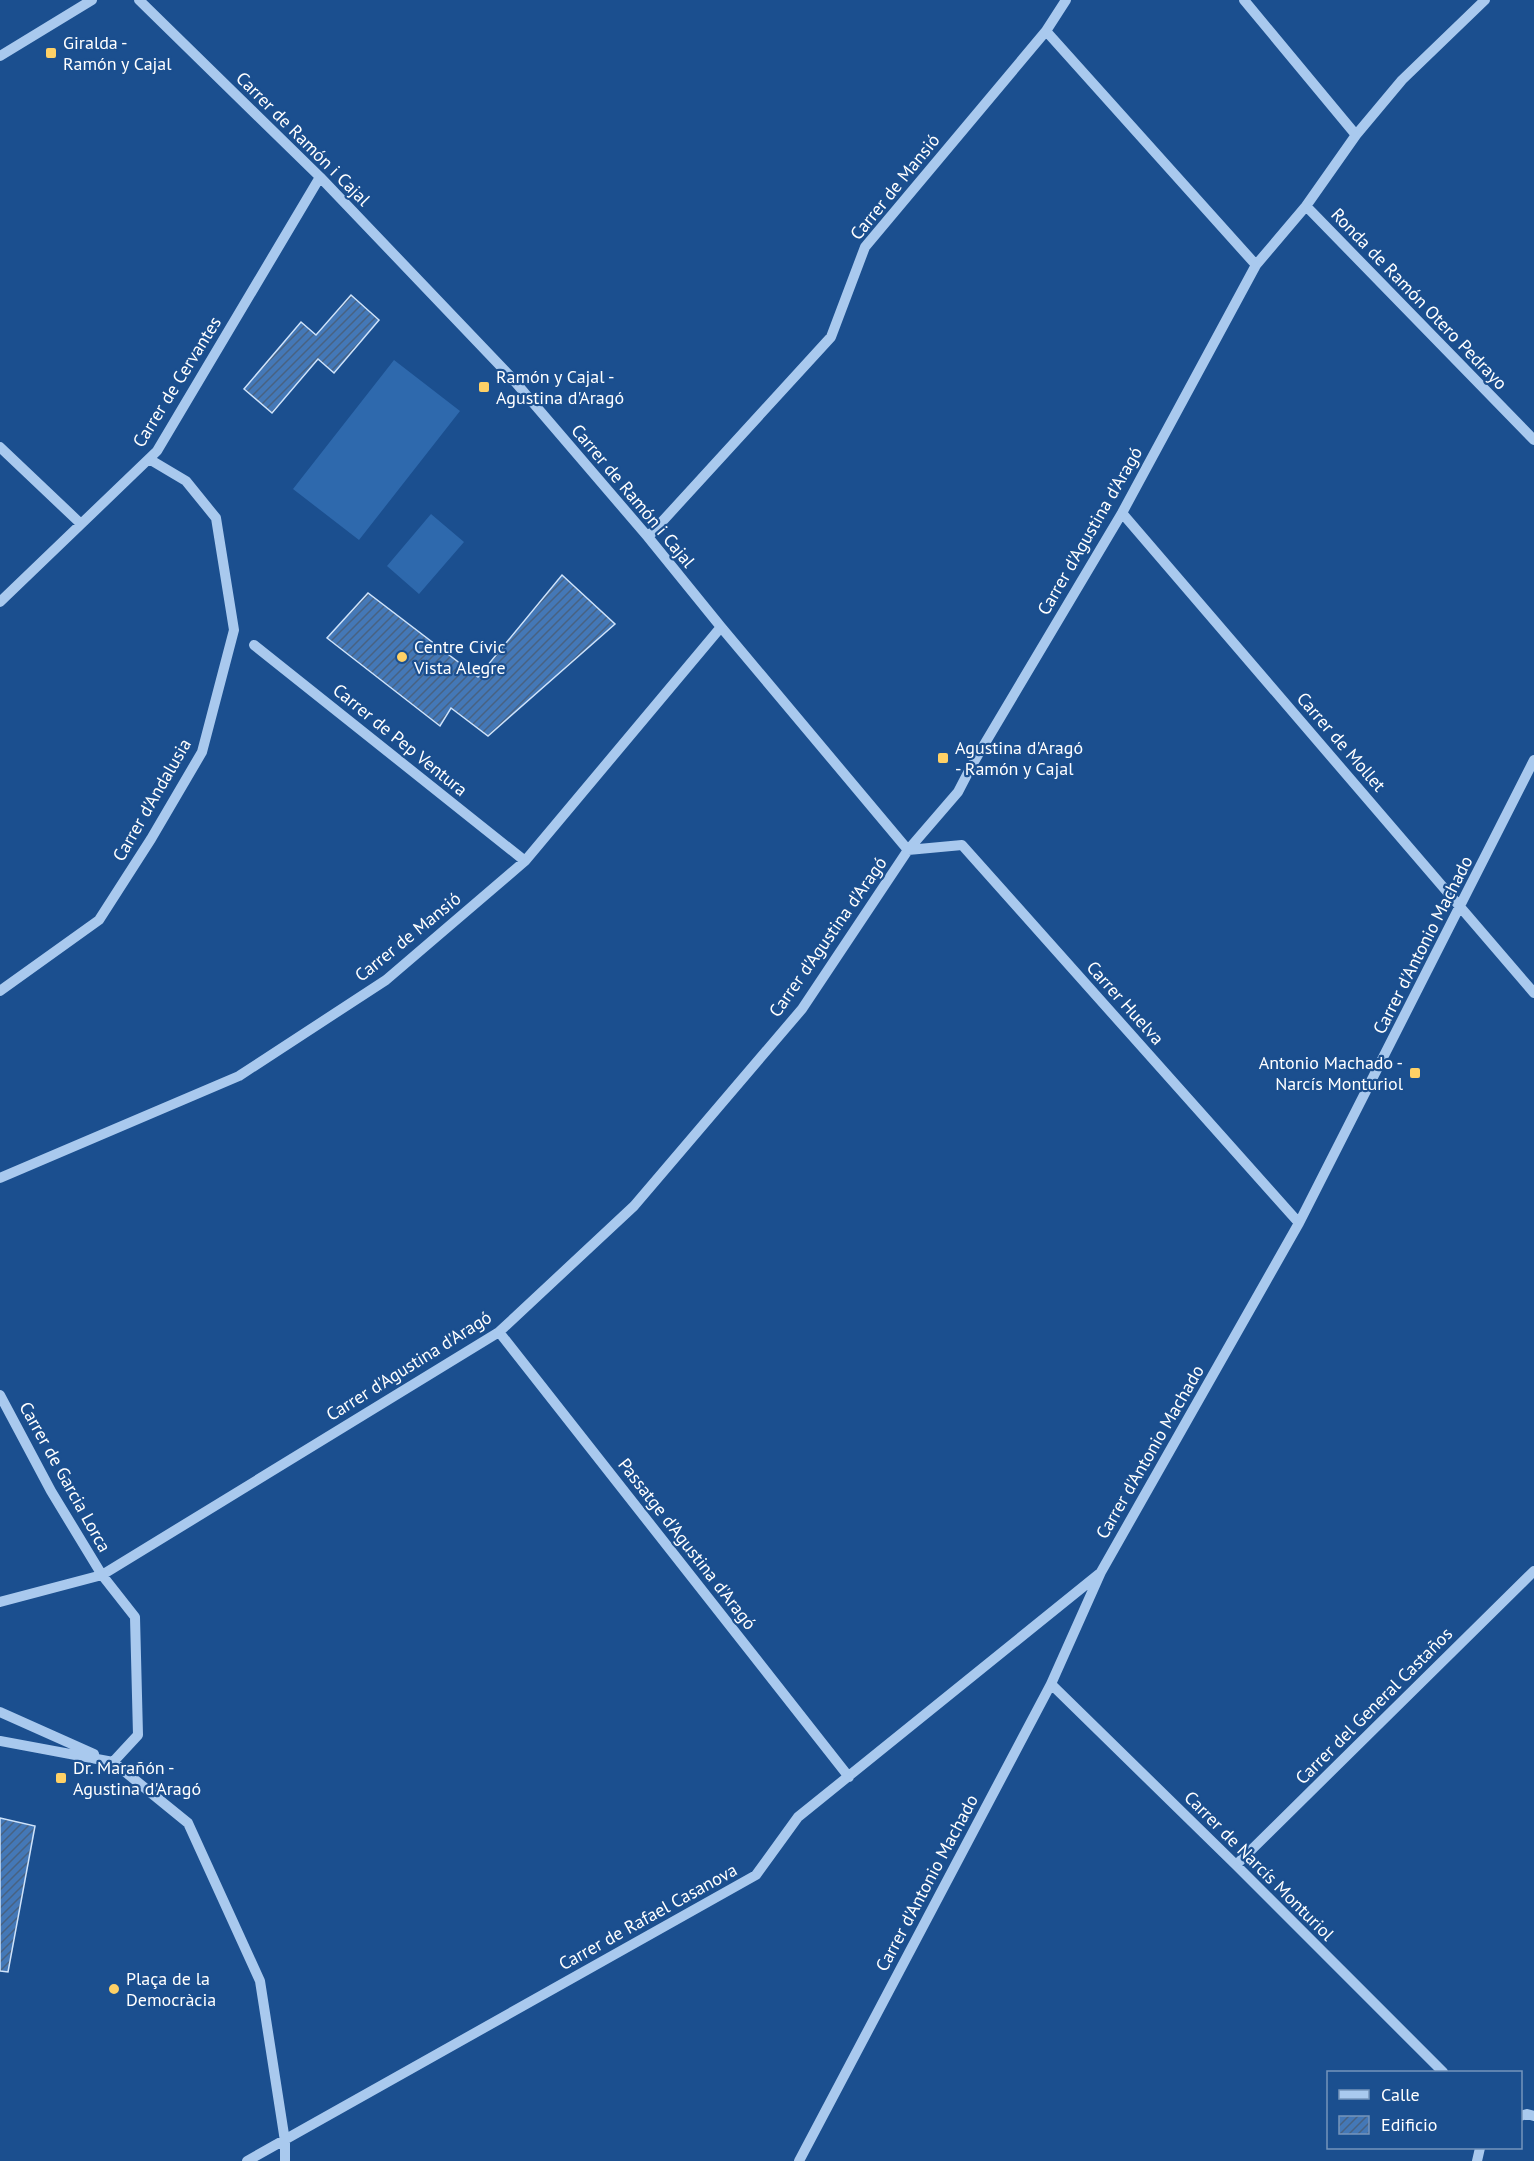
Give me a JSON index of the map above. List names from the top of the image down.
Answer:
{
  "streets": {
    "street": [
      "Carrer de Ramón i Cajal",
      "Carrer de Mansió",
      "Ronda de Ramón Otero Pedrayo",
      "Carrer de Cervantes",
      "Carrer d'Agustina d'Aragó",
      "Carrer de Pep Ventura",
      "Carrer de Mollet",
      "Carrer d'Andalusia",
      "Carrer d'Antonio Machado",
      "Carrer Huelva",
      "Carrer de Garcia Lorca",
      "Passatge d'Agustina d'Aragó",
      "Carrer del General Castaños",
      "Carrer de Narcís Monturiol",
      "Carrer de Rafael Casanova"
    ]
  },
  "crossings": [
    ["Carrer de Ramón i Cajal", "Carrer de Mansió"],
    ["Carrer de Ramón i Cajal", "Carrer de Cervantes"],
    ["Carrer de Ramón i Cajal", "Carrer d'Agustina d'Aragó"],
    ["Carrer de Ramón i Cajal", "Carrer Huelva"],
    ["Carrer de Mansió", "Carrer de Pep Ventura"],
    ["Ronda de Ramón Otero Pedrayo", "Carrer d'Agustina d'Aragó"],
    ["Carrer de Cervantes", "Carrer d'Andalusia"],
    ["Carrer d'Agustina d'Aragó", "Carrer de Mollet"],
    ["Carrer d'Agustina d'Aragó", "Carrer Huelva"],
    ["Carrer d'Agustina d'Aragó", "Carrer de Garcia Lorca"],
    ["Carrer d'Agustina d'Aragó", "Passatge d'Agustina d'Aragó"],
    ["Carrer de Mollet", "Carrer d'Antonio Machado"],
    ["Carrer d'Antonio Machado", "Carrer Huelva"],
    ["Carrer d'Antonio Machado", "Carrer de Narcís Monturiol"],
    ["Carrer d'Antonio Machado", "Carrer de Rafael Casanova"],
    ["Passatge d'Agustina d'Aragó", "Carrer de Rafael Casanova"],
    ["Carrer del General Castaños", "Carrer de Narcís Monturiol"]
  ],
  "places": {
    "transit": [
      "Giralda - Ramón y Cajal",
      "Ramón y Cajal - Agustina d'Aragó",
      "Agustina d'Aragó - Ramón y Cajal",
      "Antonio Machado - Narcís Monturiol",
      "Dr. Marañón - Agustina d'Aragó"
    ],
    "other": ["Centre Cívic Vista Alegre", "Plaça de la Democràcia"]
  },
  "legend": ["Calle", "Edificio"]
}
